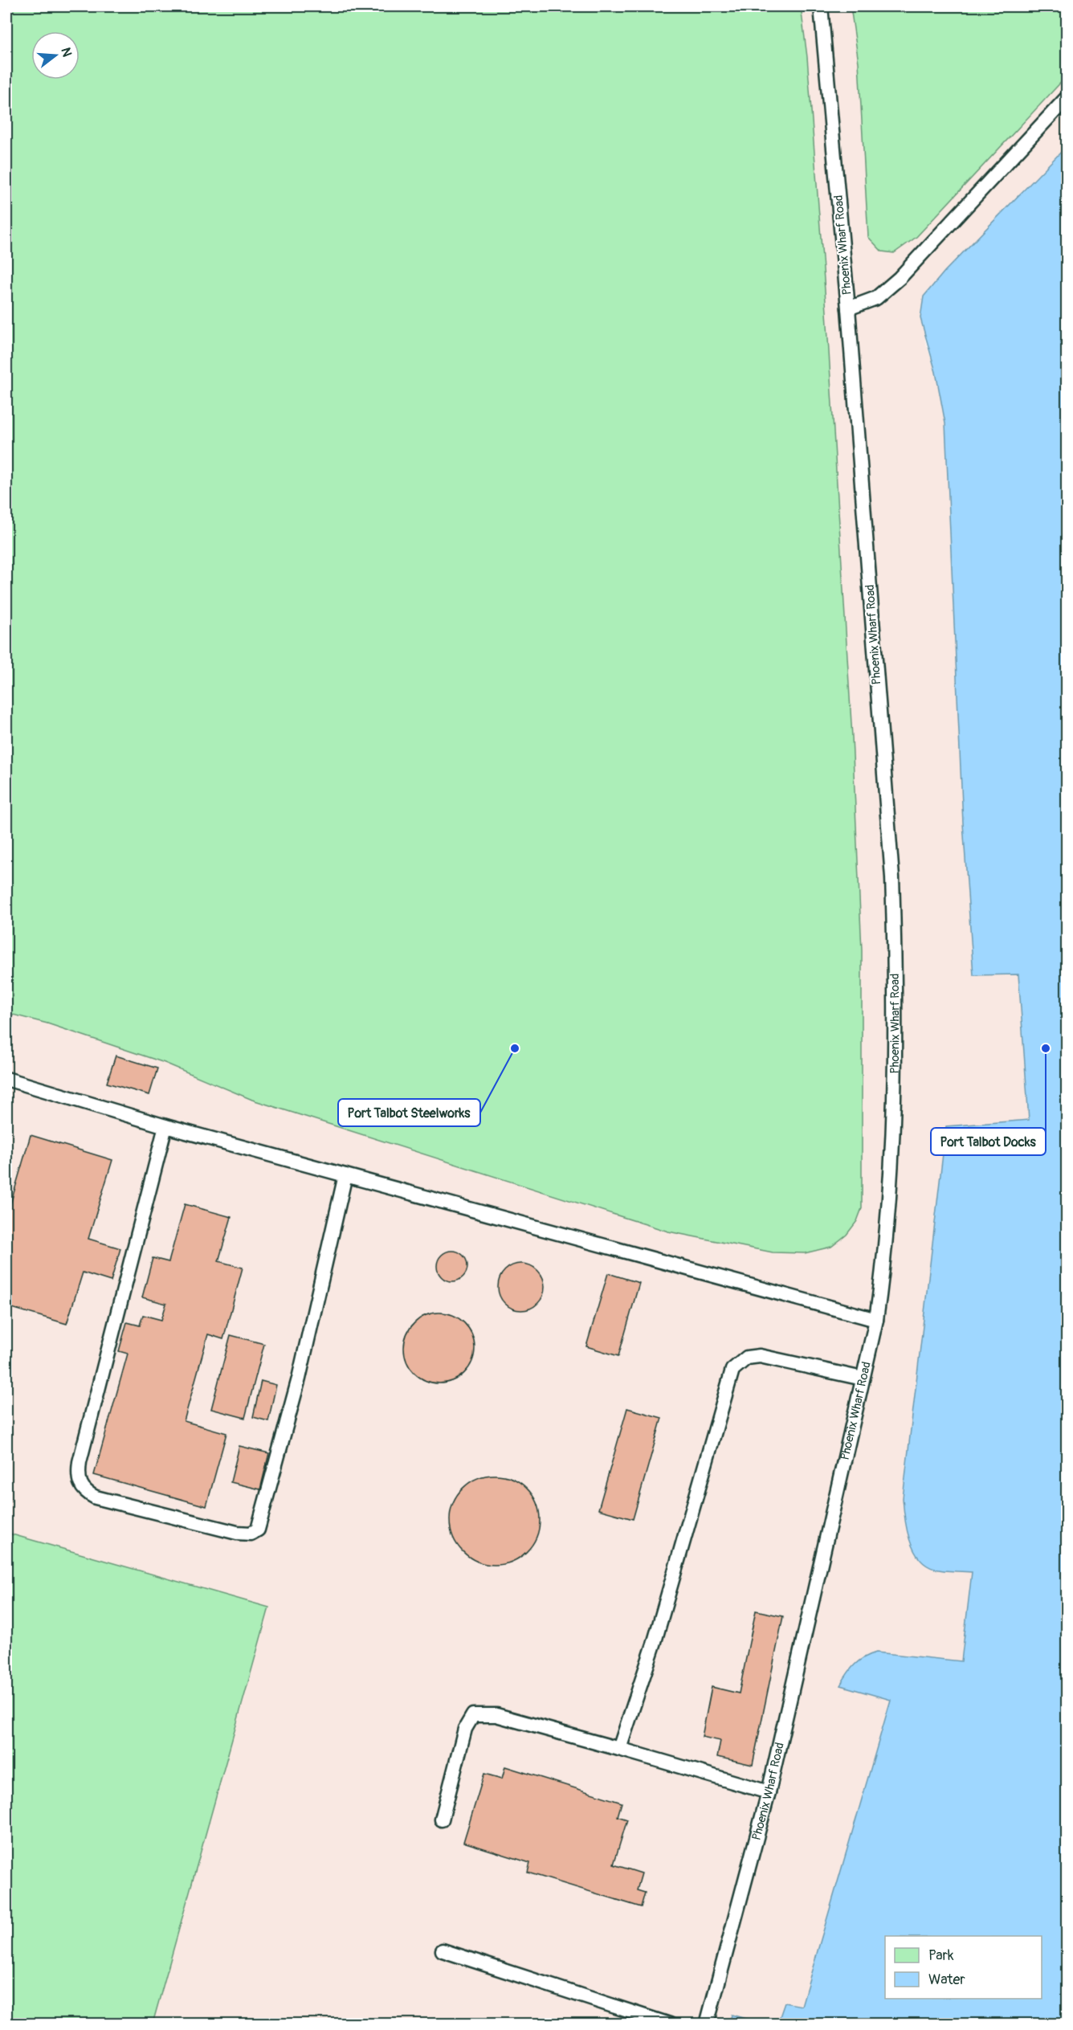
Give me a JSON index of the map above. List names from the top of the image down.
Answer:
{
  "streets": {
    "lane": ["Phoenix Wharf Road"]
  },
  "places": ["Port Talbot Steelworks", "Port Talbot Docks"],
  "legend": ["Park", "Water"],
  "north": "right"
}
